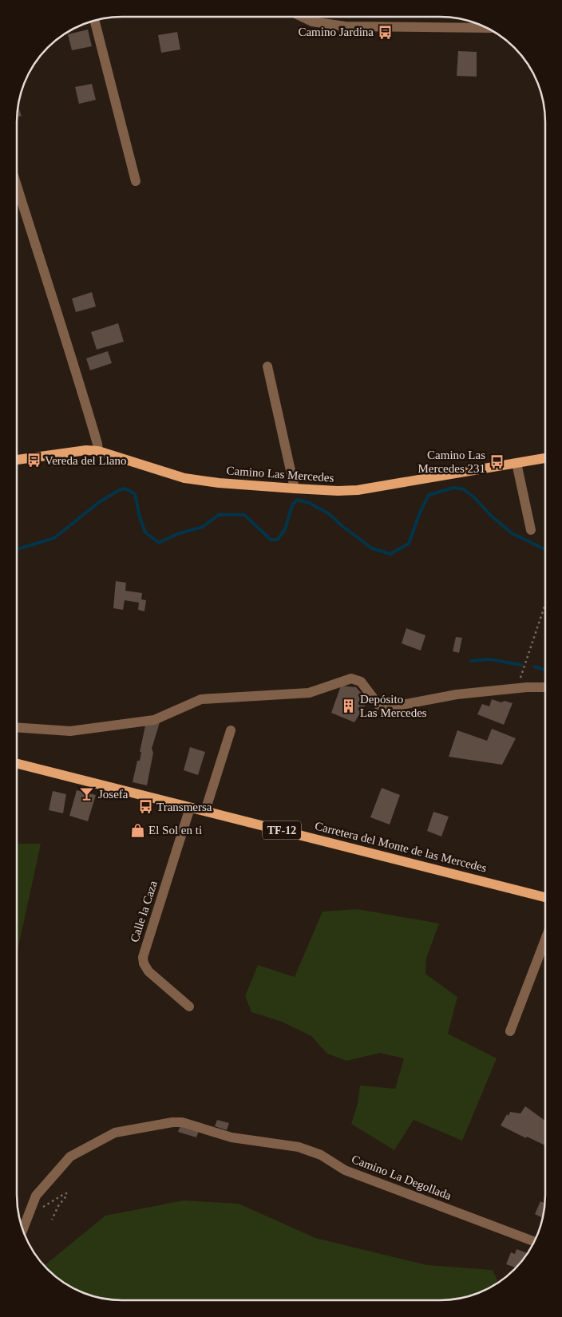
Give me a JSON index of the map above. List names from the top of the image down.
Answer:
{
  "streets": {
    "main road": ["Camino Las Mercedes", "TF-12", "Carretera del Monte de las Mercedes"],
    "street": ["Calle la Caza", "Camino La Degollada"]
  },
  "crossings": [
    ["Carretera del Monte de las Mercedes", "Calle la Caza"]
  ],
  "places": {
    "bus stop": [
      "Camino Jardina",
      "Vereda del Llano",
      "Camino Las Mercedes 231",
      "Transmersa"
    ],
    "building": ["Depósito Las Mercedes"],
    "bar": ["Josefa"],
    "shop": ["El Sol en ti"]
  }
}
